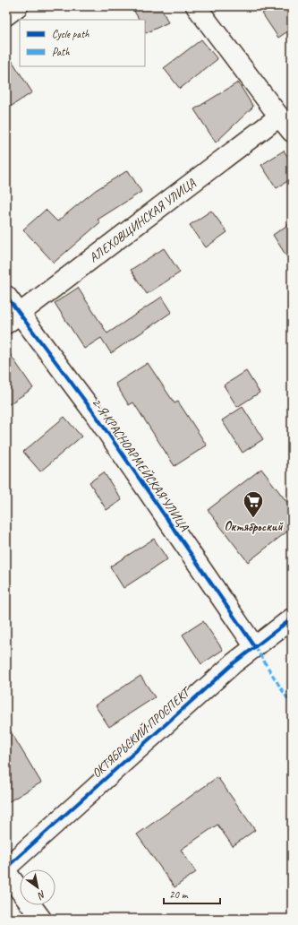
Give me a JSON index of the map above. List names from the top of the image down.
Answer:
{
  "streets": {
    "street": ["АЛЕХОВЩИНСКАЯ УЛИЦА", "2-Я КРАСНОАРМЕЙСКАЯ УЛИЦА", "ОКТЯБРЬСКИЙ ПРОСПЕКТ"]
  },
  "crossings": [
    ["АЛЕХОВЩИНСКАЯ УЛИЦА", "2-Я КРАСНОАРМЕЙСКАЯ УЛИЦА"],
    ["2-Я КРАСНОАРМЕЙСКАЯ УЛИЦА", "ОКТЯБРЬСКИЙ ПРОСПЕКТ"]
  ],
  "places": {
    "supermarket": ["Октябрьский"]
  },
  "legend": ["Cycle path", "Path"],
  "scale_bar": "20 m",
  "north": "bottom right"
}
